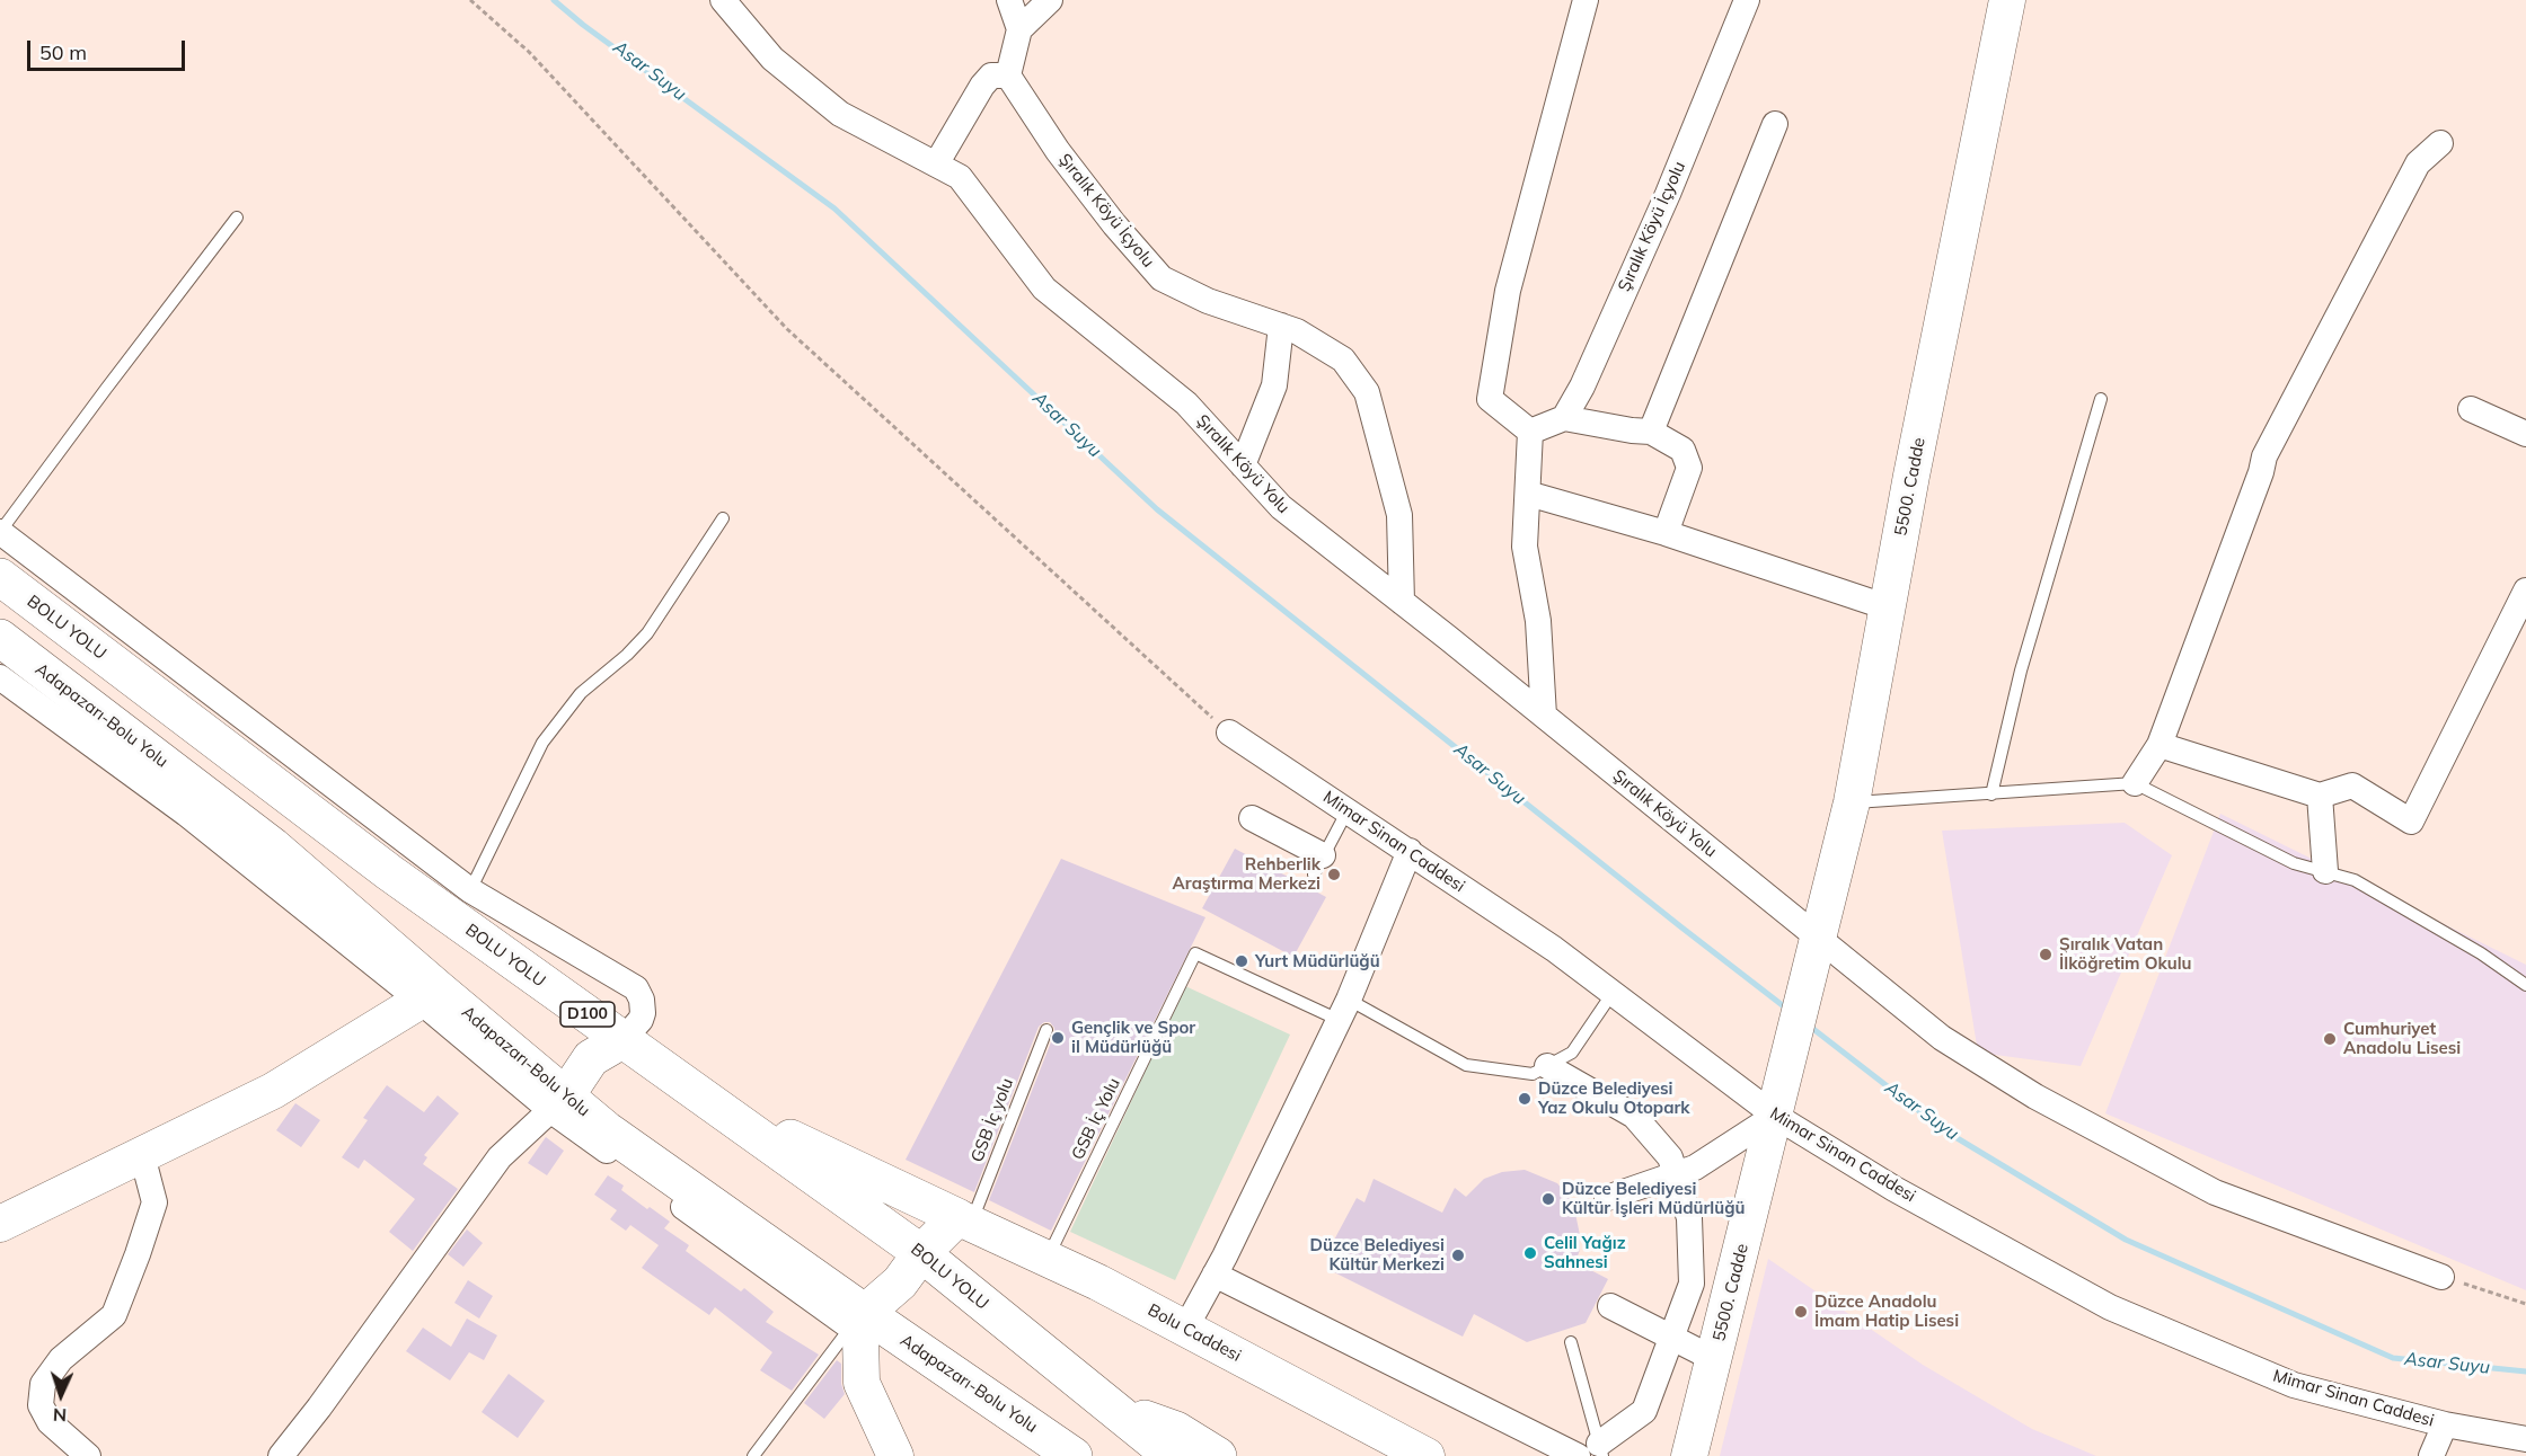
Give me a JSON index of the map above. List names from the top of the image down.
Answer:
{
  "streets": {
    "highway": ["BOLU YOLU", "Adapazarı-Bolu Yolu", "D100"],
    "street": [
      "Şıralık Köyü İçyolu",
      "Şıralık Köyü Yolu",
      "5500. Cadde",
      "Mimar Sinan Caddesi",
      "Bolu Caddesi"
    ],
    "lane": ["GSB İç Yolu", "GSB İç yolu"]
  },
  "crossings": [
    ["Şıralık Köyü İçyolu", "Şıralık Köyü Yolu"],
    ["Şıralık Köyü Yolu", "5500. Cadde"],
    ["5500. Cadde", "Mimar Sinan Caddesi"],
    ["GSB İç Yolu", "Bolu Caddesi"],
    ["GSB İç yolu", "Bolu Caddesi"]
  ],
  "water": ["Asar Suyu"],
  "places": [
    "Rehberlik Araştırma Merkezi",
    "Şıralık Vatan İlköğretim Okulu",
    "Yurt Müdürlüğü",
    "Gençlik ve Spor il Müdürlüğü",
    "Cumhuriyet Anadolu Lisesi",
    "Düzce Belediyesi Yaz Okulu Otopark",
    "Düzce Belediyesi Kültür İşleri Müdürlüğü",
    "Celil Yağız Sahnesi",
    "Düzce Belediyesi Kültür Merkezi",
    "Düzce Anadolu İmam Hatip Lisesi"
  ],
  "scale_bar": "50 m",
  "north": "bottom"
}
